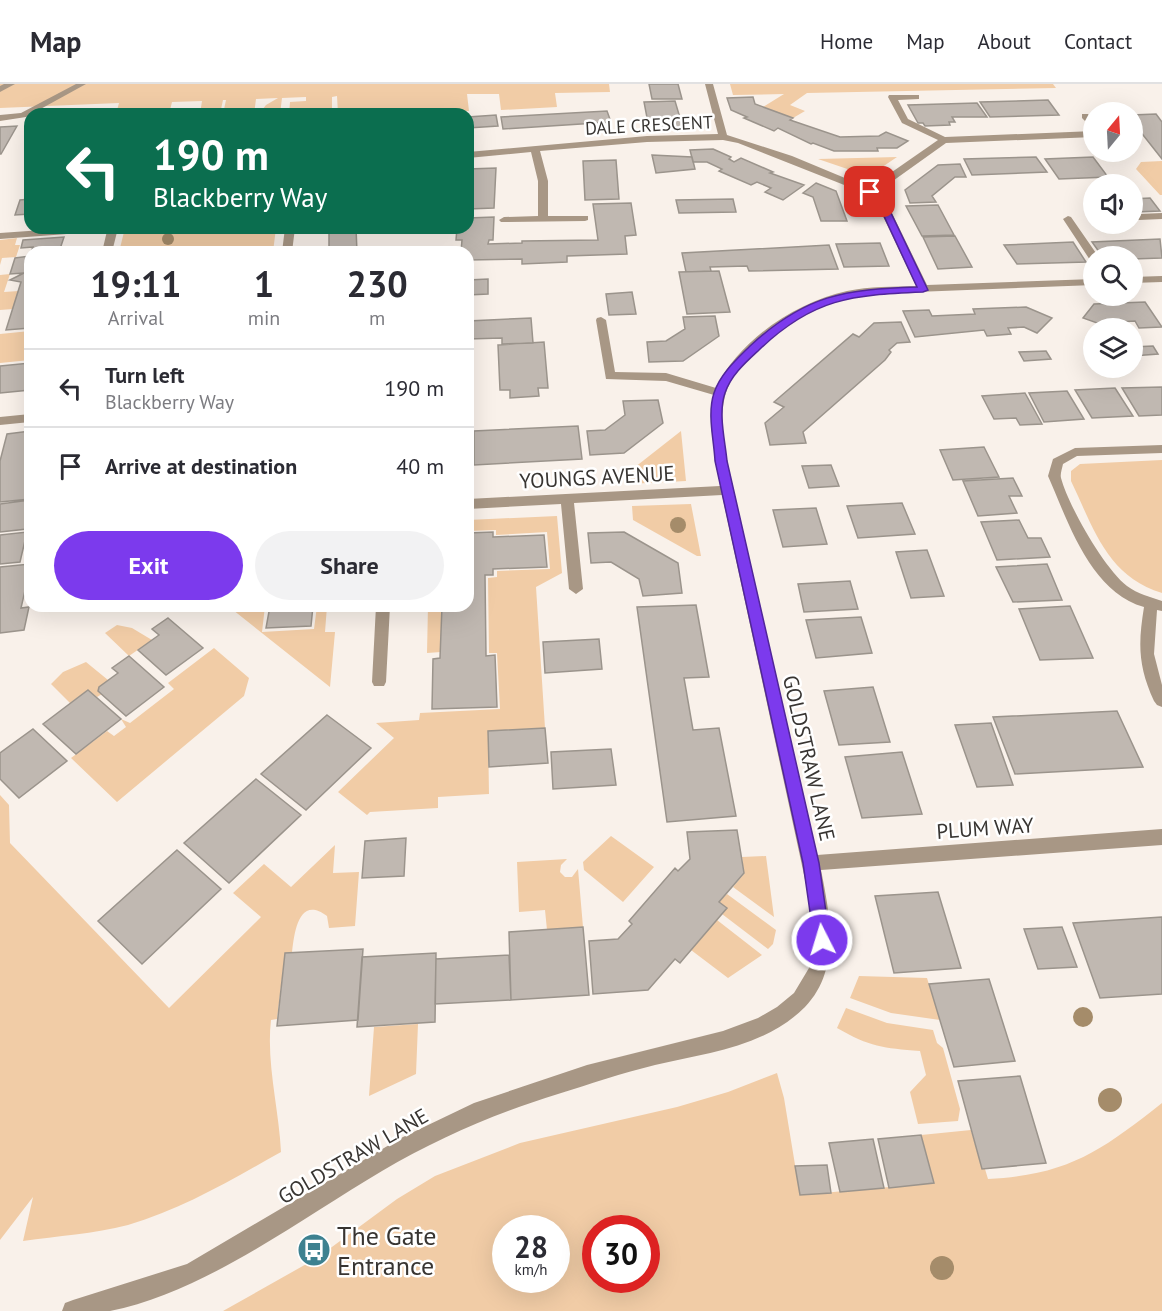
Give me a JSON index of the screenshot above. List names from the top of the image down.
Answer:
{
  "streets": {
    "street": [
      "DALE CRESCENT",
      "YOUNGS AVENUE",
      "GOLDSTRAW LANE",
      "PLUM WAY"
    ]
  },
  "crossings": [
    ["YOUNGS AVENUE", "GOLDSTRAW LANE"],
    ["GOLDSTRAW LANE", "PLUM WAY"]
  ],
  "places": {
    "bus stop": ["The Gate Entrance"]
  },
  "north": "top",
  "page": {
    "header": "Map",
    "nav": [
      "Home",
      "Map",
      "About",
      "Contact"
    ],
    "turn": ["190 m", "Blackberry Way"],
    "eta": [
      "19:11",
      "Arrival",
      "1",
      "min",
      "230",
      "m"
    ],
    "list": [
      {
        "name": "Turn left",
        "note": "Blackberry Way",
        "value": "190 m"
      },
      {
        "name": "Arrive at destination",
        "value": "40 m"
      }
    ],
    "buttons": ["Exit", "Share"],
    "speed": "28 km/h",
    "limit": "30"
  }
}
